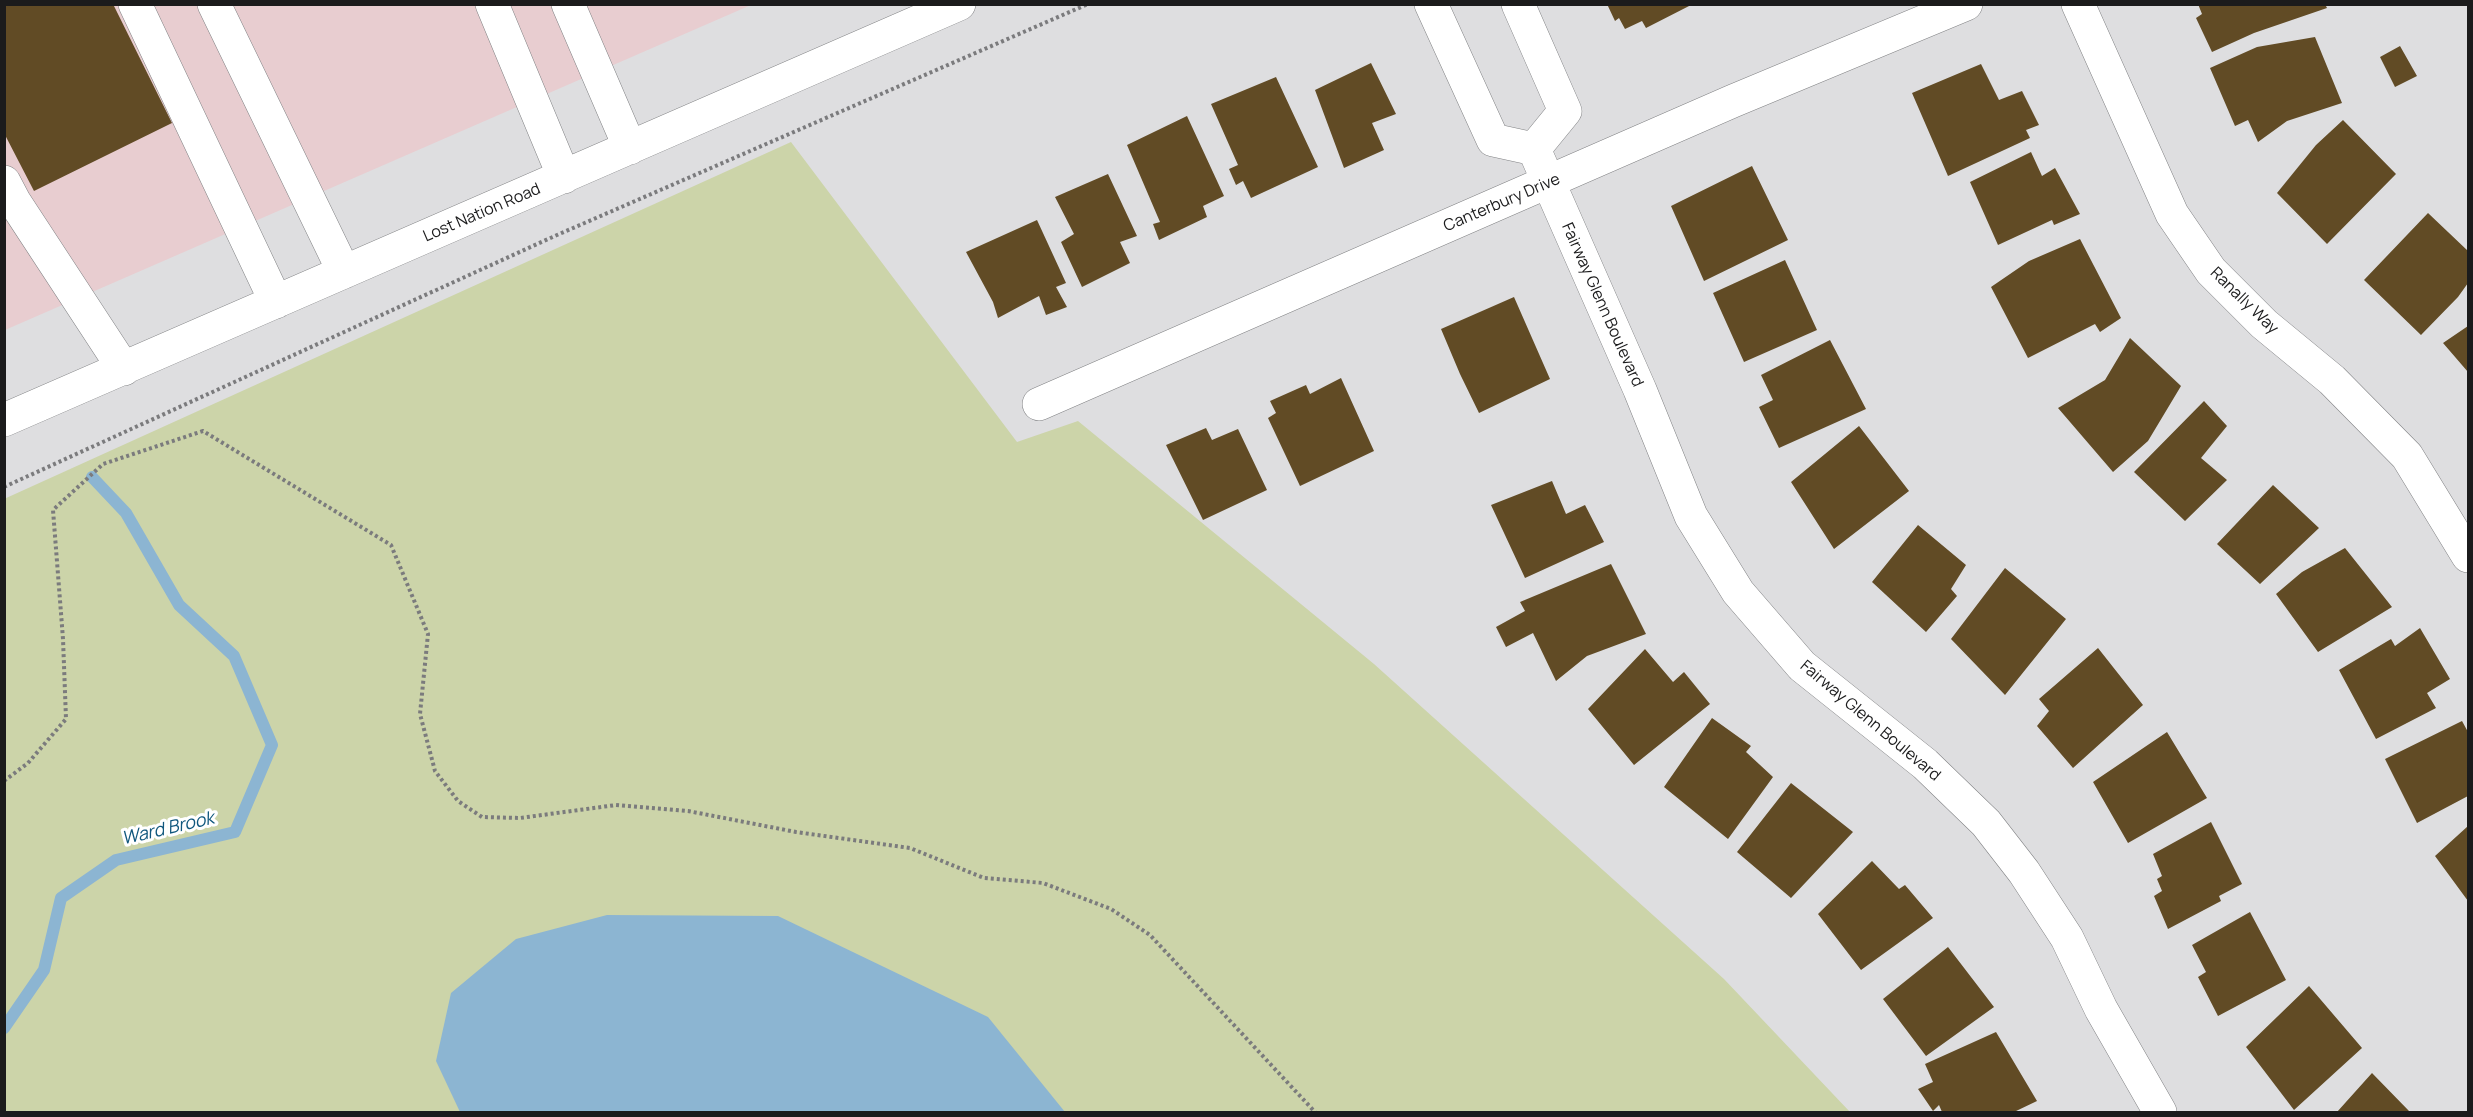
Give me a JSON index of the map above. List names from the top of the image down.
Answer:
{
  "streets": {
    "street": [
      "Canterbury Drive",
      "Lost Nation Road",
      "Ranally Way",
      "Fairway Glenn Boulevard"
    ]
  },
  "crossings": [
    ["Canterbury Drive", "Fairway Glenn Boulevard"]
  ],
  "water": ["Ward Brook"]
}
